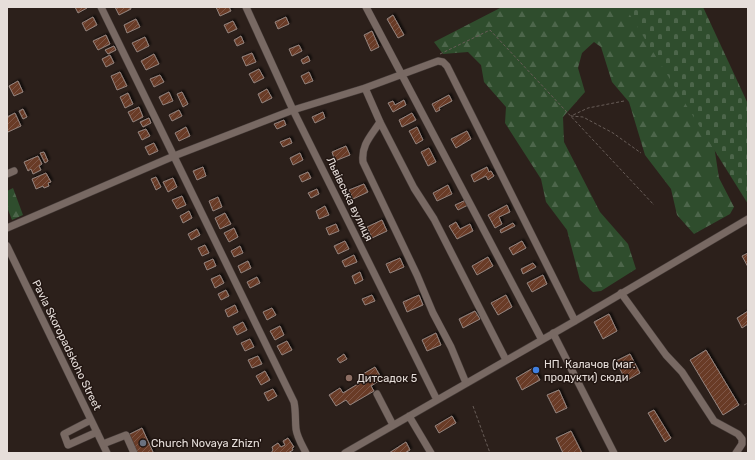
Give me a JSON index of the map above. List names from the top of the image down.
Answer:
{
  "streets": {
    "street": ["Львівська вулиця", "Pavla Skoropadskoho Street"]
  },
  "places": ["НП. Калачов (маг. продукти) сюди", "Дитсадок 5", "Church Novaya Zhizn'"]
}
